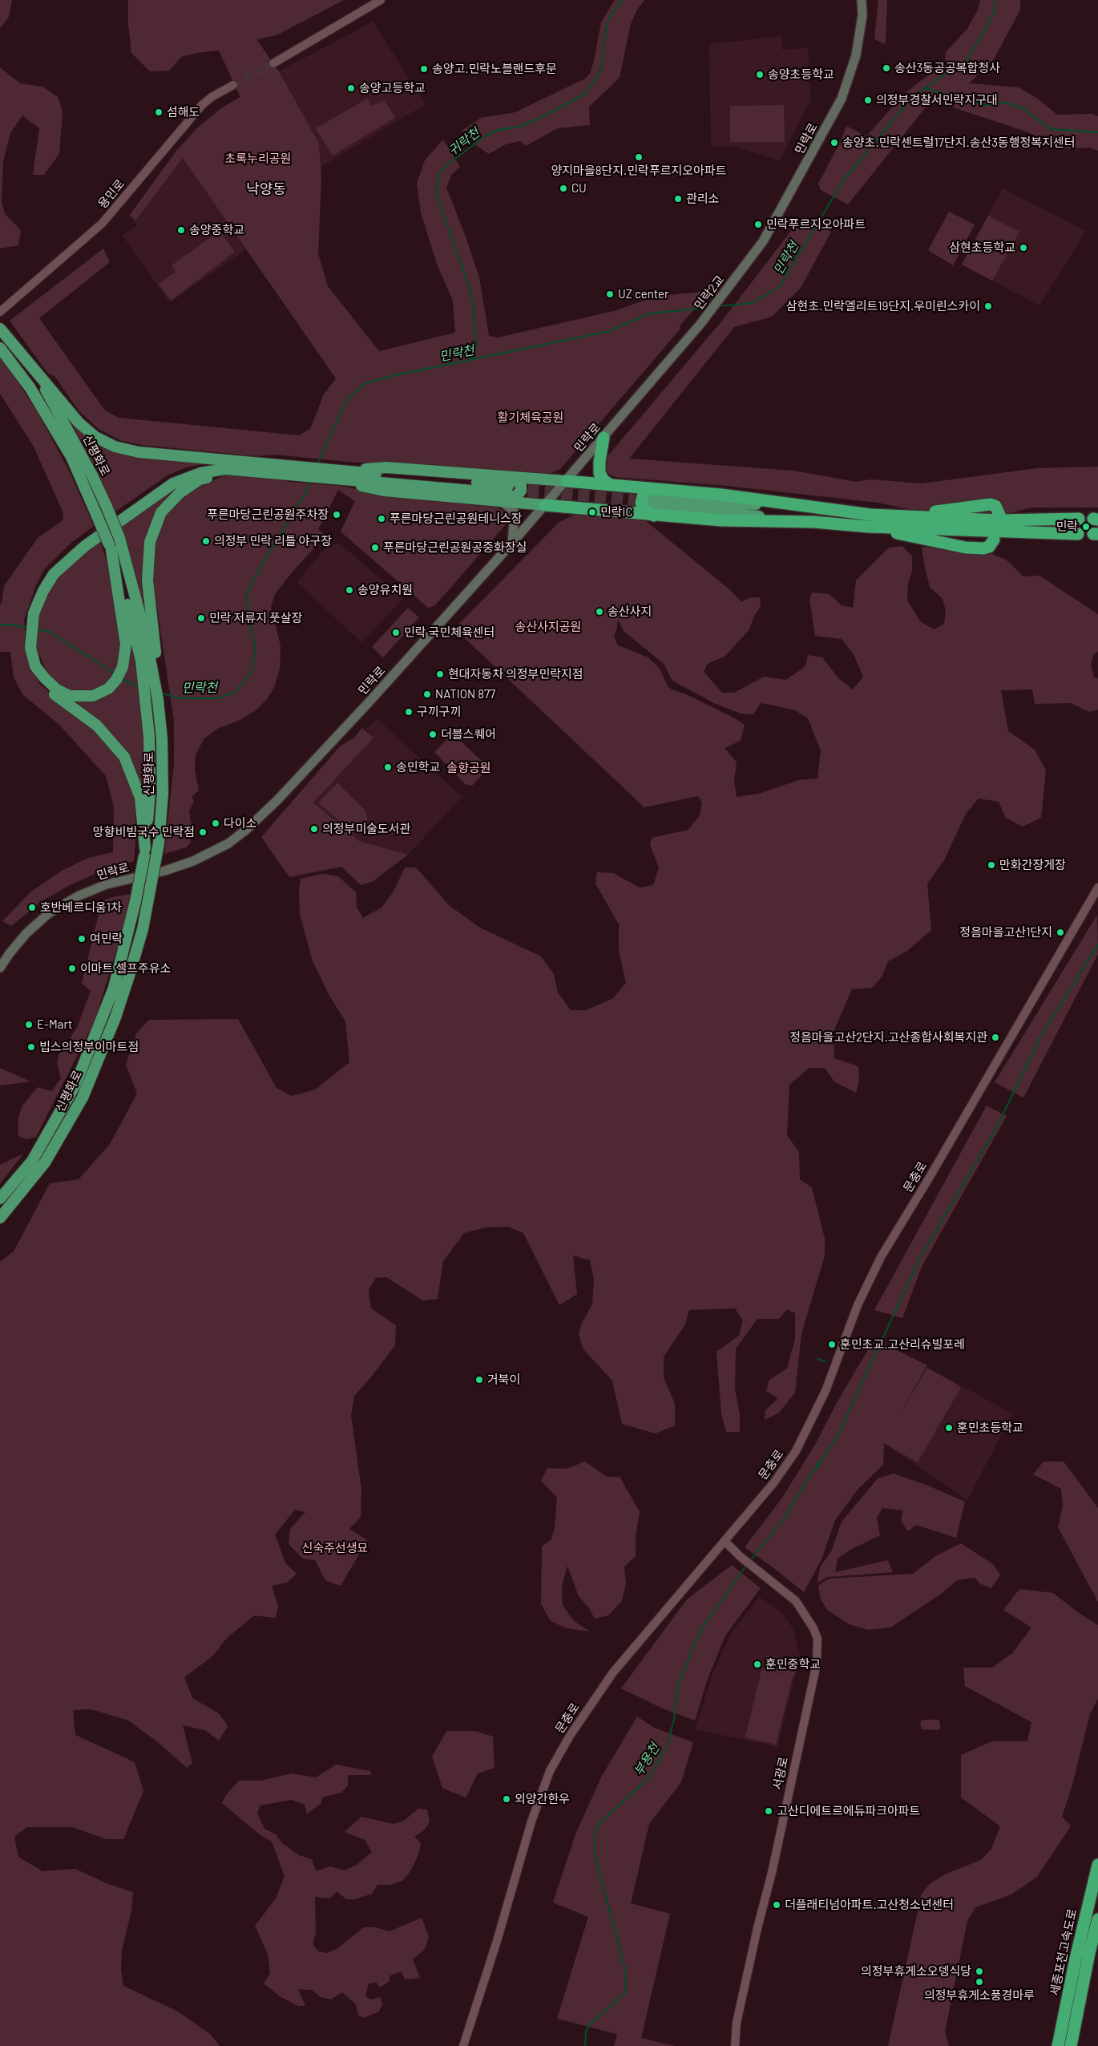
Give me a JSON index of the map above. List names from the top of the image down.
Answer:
{
  "streets": {
    "highway": ["신평화로", "세종포천고속도로"],
    "main road": ["민락로", "민락2교"],
    "street": ["용민로", "문충로", "서광로"]
  },
  "crossings": [
    ["민락로", "민락2교"],
    ["문충로", "서광로"]
  ],
  "districts": ["낙양동"],
  "water": ["귀락천", "민락천", "부용천"],
  "parks": [
    "초록누리공원",
    "활기체육공원",
    "송산사지공원",
    "솔향공원",
    "신숙주선생묘"
  ],
  "places": [
    "송산3동공공복합청사",
    "송양고.민락노블랜드후문",
    "송양초등학교",
    "송양고등학교",
    "의정부경찰서민락지구대",
    "섬해도",
    "송양초.민락센트럴17단지.송산3동행정복지센터",
    "양지마을8단지.민락푸르지오아파트",
    "CU",
    "관리소",
    "민락푸르지오아파트",
    "송양중학교",
    "삼현초등학교",
    "UZ center",
    "삼현초.민락엘리트19단지.우미린스카이",
    "민락IC",
    "푸른마당근린공원주차장",
    "푸른마당근린공원테니스장",
    "민락",
    "의정부 민락 리틀 야구장",
    "푸른마당근린공원공중화장실",
    "송양유치원",
    "송산사지",
    "민락 저류지 풋살장",
    "민락 국민체육센터",
    "현대자동차 의정부민락지점",
    "NATION 877",
    "구끼구끼",
    "더블스퀘어",
    "송민학교",
    "다이소",
    "의정부미술도서관",
    "망향비빔국수 민락점",
    "만화간장게장",
    "호반베르디움1차",
    "정음마을고산1단지",
    "여민락",
    "이마트 셀프주유소",
    "E-Mart",
    "정음마을고산2단지.고산종합사회복지관",
    "빕스의정부이마트점",
    "훈민초교.고산리슈빌포레",
    "거북이",
    "훈민초등학교",
    "훈민중학교",
    "외양간한우",
    "고산디에트르에듀파크아파트",
    "더플래티넘아파트.고산청소년센터",
    "의정부휴게소오뎅식당",
    "의정부휴게소풍경마루"
  ]
}
